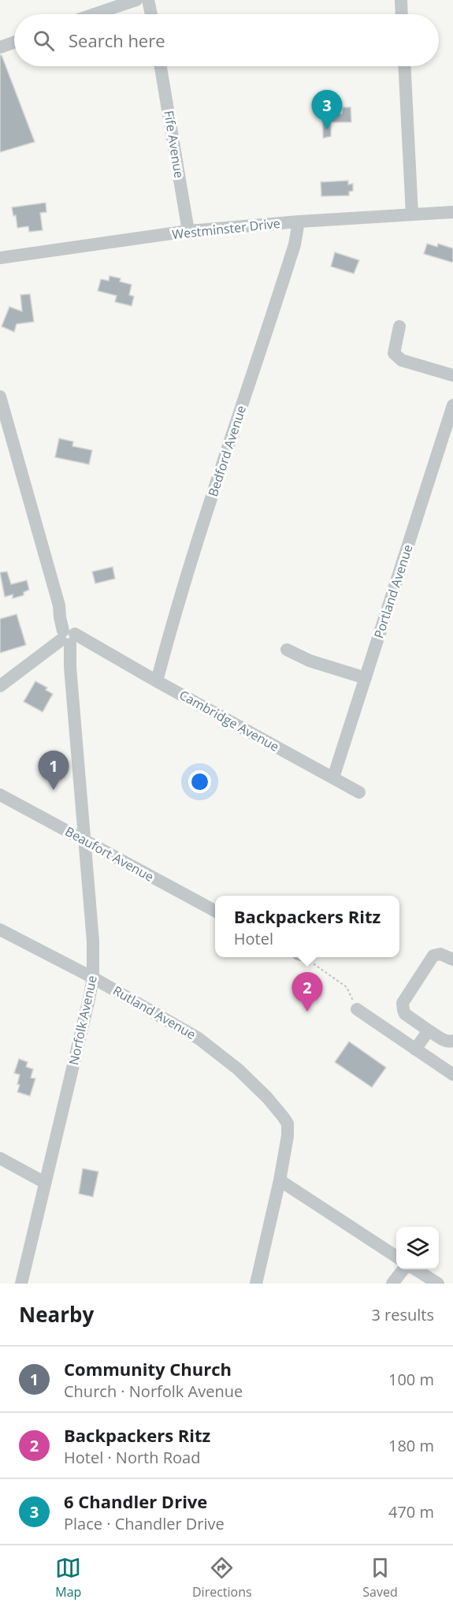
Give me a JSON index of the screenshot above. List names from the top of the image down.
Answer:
{
  "streets": {
    "street": [
      "Fife Avenue",
      "Westminster Drive",
      "Bedford Avenue",
      "Portland Avenue",
      "Cambridge Avenue",
      "Beaufort Avenue",
      "Rutland Avenue",
      "Norfolk Avenue"
    ]
  },
  "crossings": [
    ["Fife Avenue", "Westminster Drive"],
    ["Westminster Drive", "Bedford Avenue"],
    ["Bedford Avenue", "Cambridge Avenue"],
    ["Portland Avenue", "Cambridge Avenue"],
    ["Cambridge Avenue", "Norfolk Avenue"],
    ["Beaufort Avenue", "Norfolk Avenue"],
    ["Rutland Avenue", "Norfolk Avenue"]
  ],
  "page": {
    "search": "Search here",
    "pins": ["3", "1", "2"],
    "popup": ["Backpackers Ritz", "Hotel"],
    "heading": ["Nearby", "3 results"],
    "list": [
      {
        "mark": "1",
        "name": "Community Church",
        "note": "Church · Norfolk Avenue",
        "value": "100 m"
      },
      {
        "mark": "2",
        "name": "Backpackers Ritz",
        "note": "Hotel · North Road",
        "value": "180 m"
      },
      {
        "mark": "3",
        "name": "6 Chandler Drive",
        "note": "Place · Chandler Drive",
        "value": "470 m"
      }
    ],
    "nav": ["Map", "Directions", "Saved"]
  }
}
